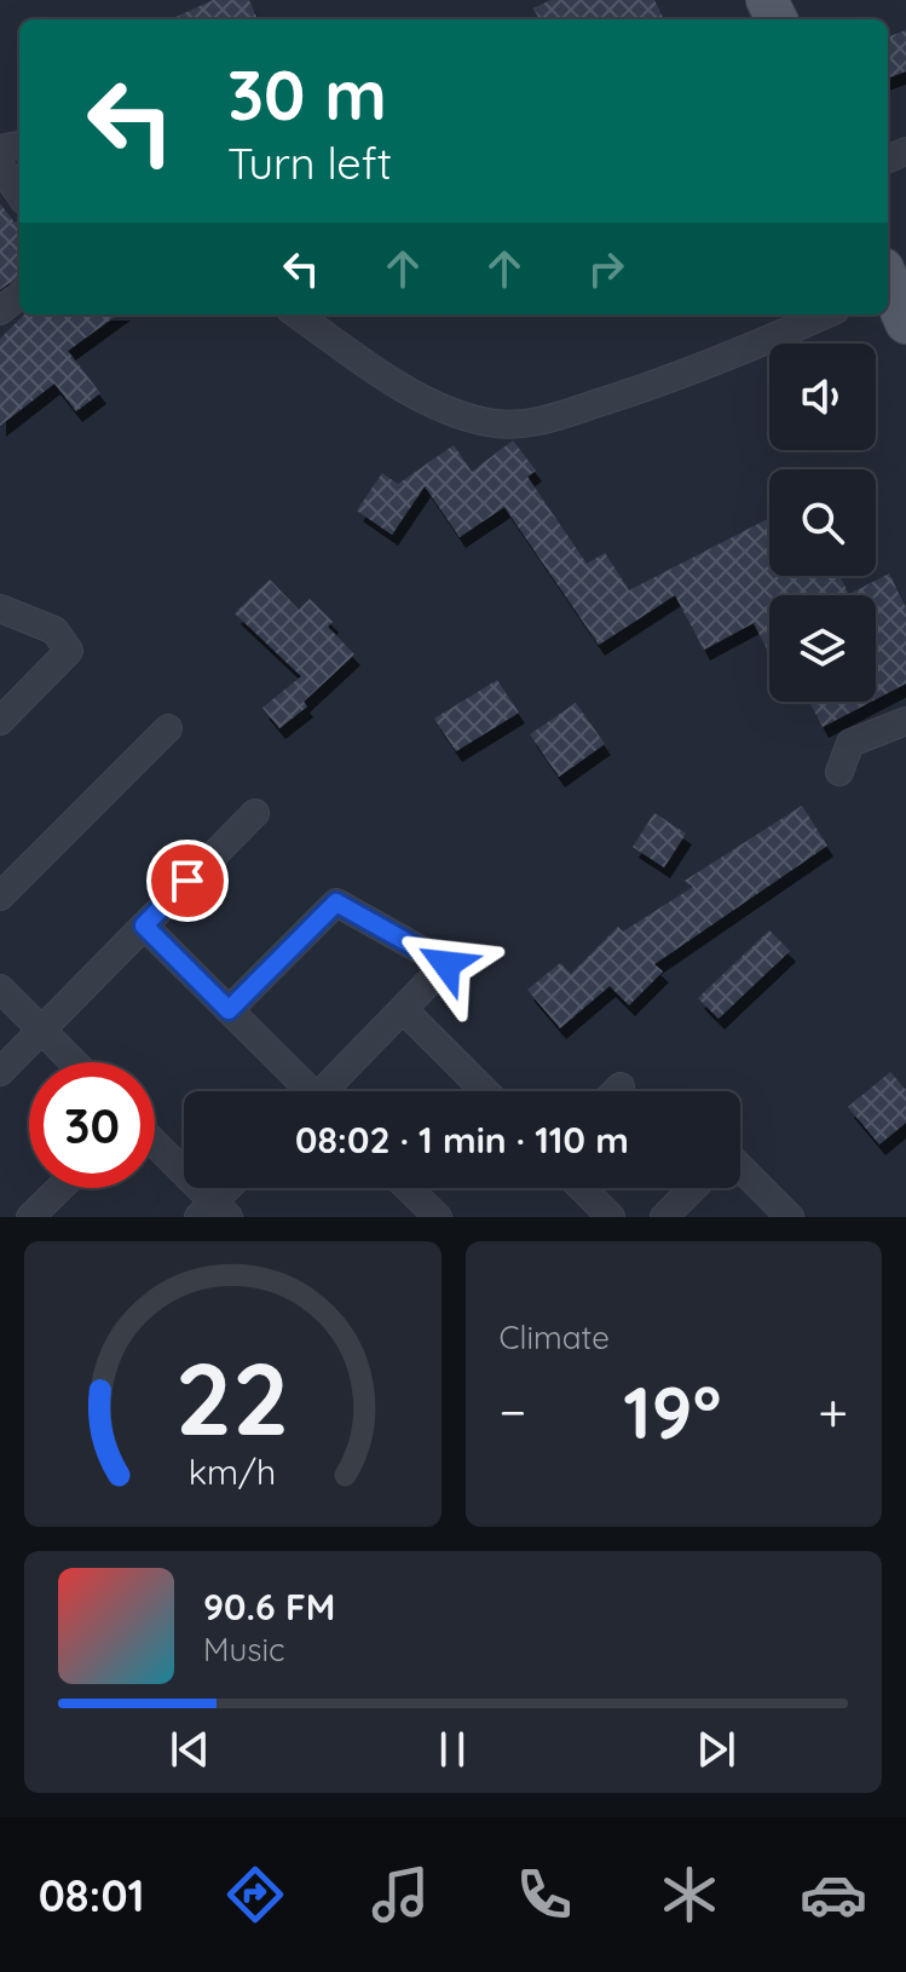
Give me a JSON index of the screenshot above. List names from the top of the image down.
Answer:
{
  "page": {
    "turn": ["30 m", "Turn left"],
    "limit": "30",
    "trip": "08:02 · 1 min · 110 m",
    "tile": "Climate",
    "heat": ["−", "19°", "+"],
    "song": ["90.6 FM", "Music"],
    "tabs": "08:01",
    "gauge": ["22", "km/h"]
  }
}
